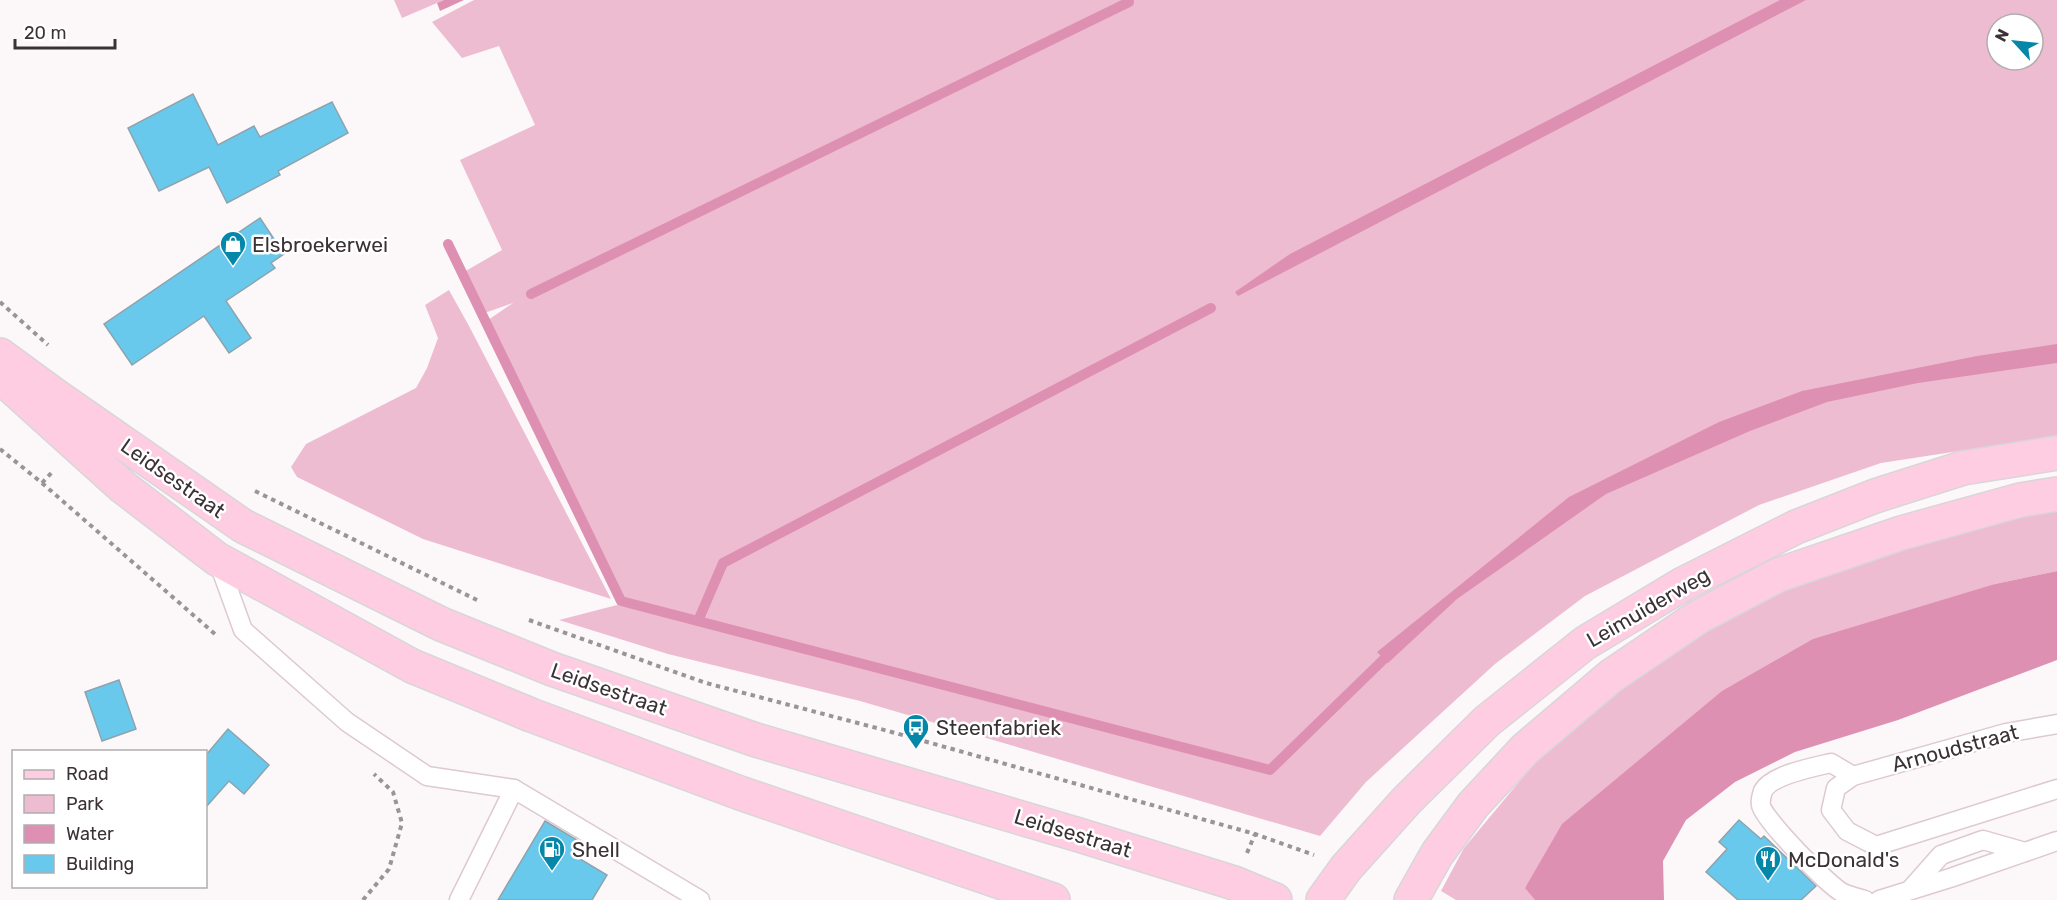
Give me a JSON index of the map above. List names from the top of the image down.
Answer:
{
  "streets": {
    "main road": ["Leidsestraat", "Leimuiderweg"],
    "lane": ["Arnoudstraat"]
  },
  "places": {
    "shop": ["Elsbroekerwei"],
    "bus stop": ["Steenfabriek"],
    "fuel station": ["Shell"],
    "restaurant": ["McDonald's"]
  },
  "legend": [
    "Road",
    "Park",
    "Water",
    "Building"
  ],
  "scale_bar": "20 m",
  "north": "top left"
}
